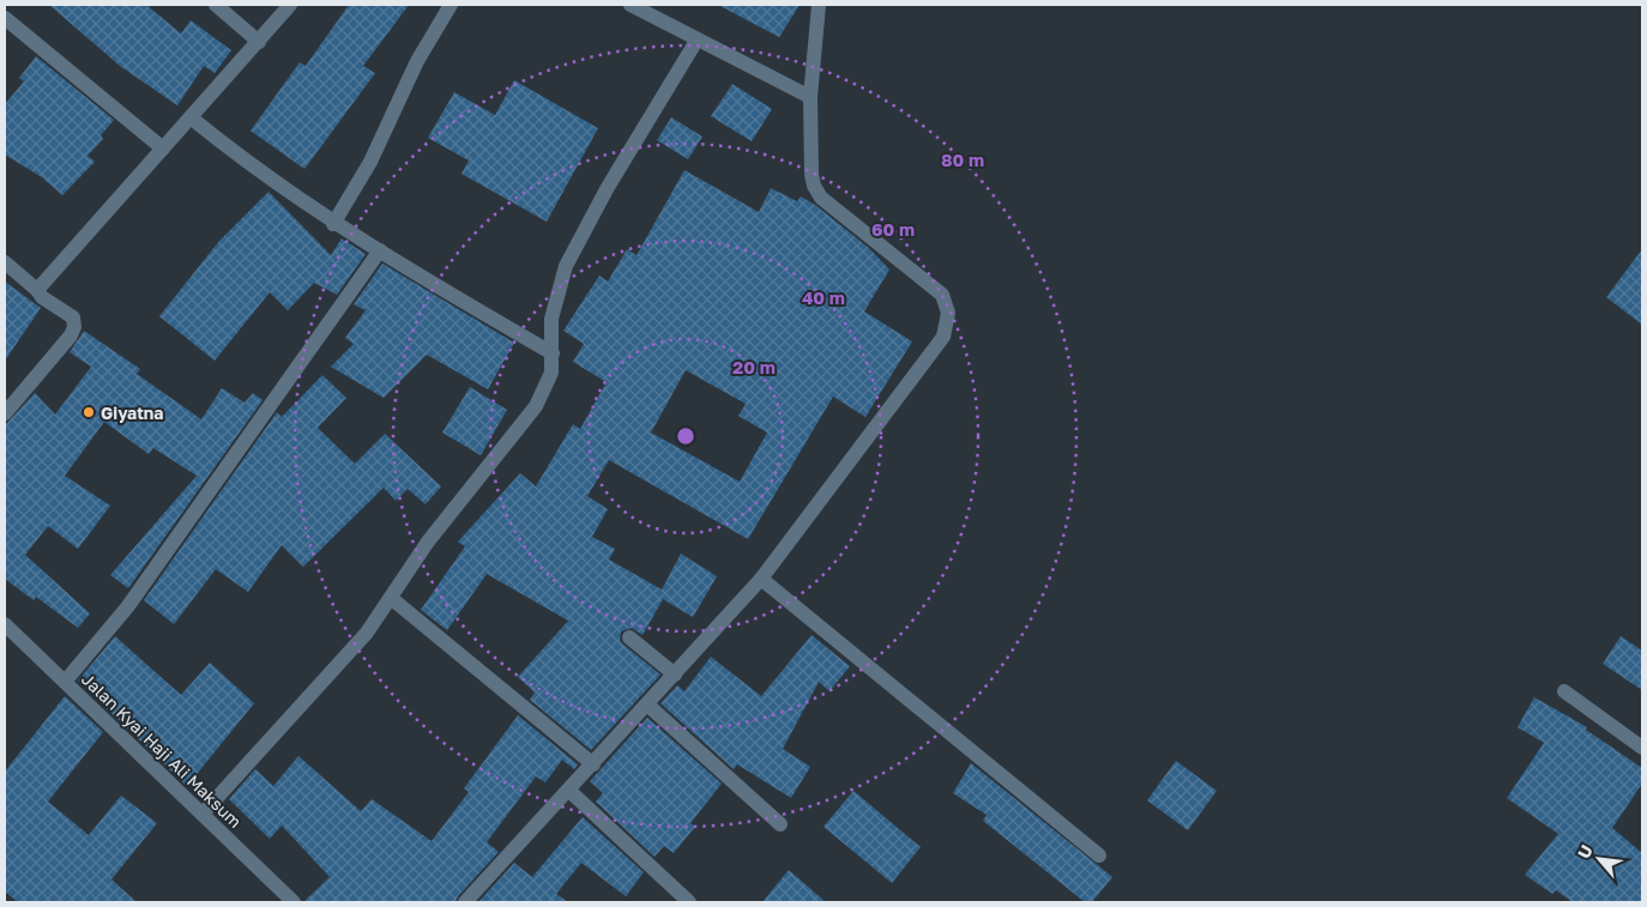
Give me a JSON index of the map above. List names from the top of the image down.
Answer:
{
  "streets": {
    "street": ["Jalan Kyai Haji Ali Maksum"]
  },
  "places": ["Giyatna"],
  "north": "top left",
  "rings": [
    "80 m",
    "60 m",
    "40 m",
    "20 m"
  ]
}
